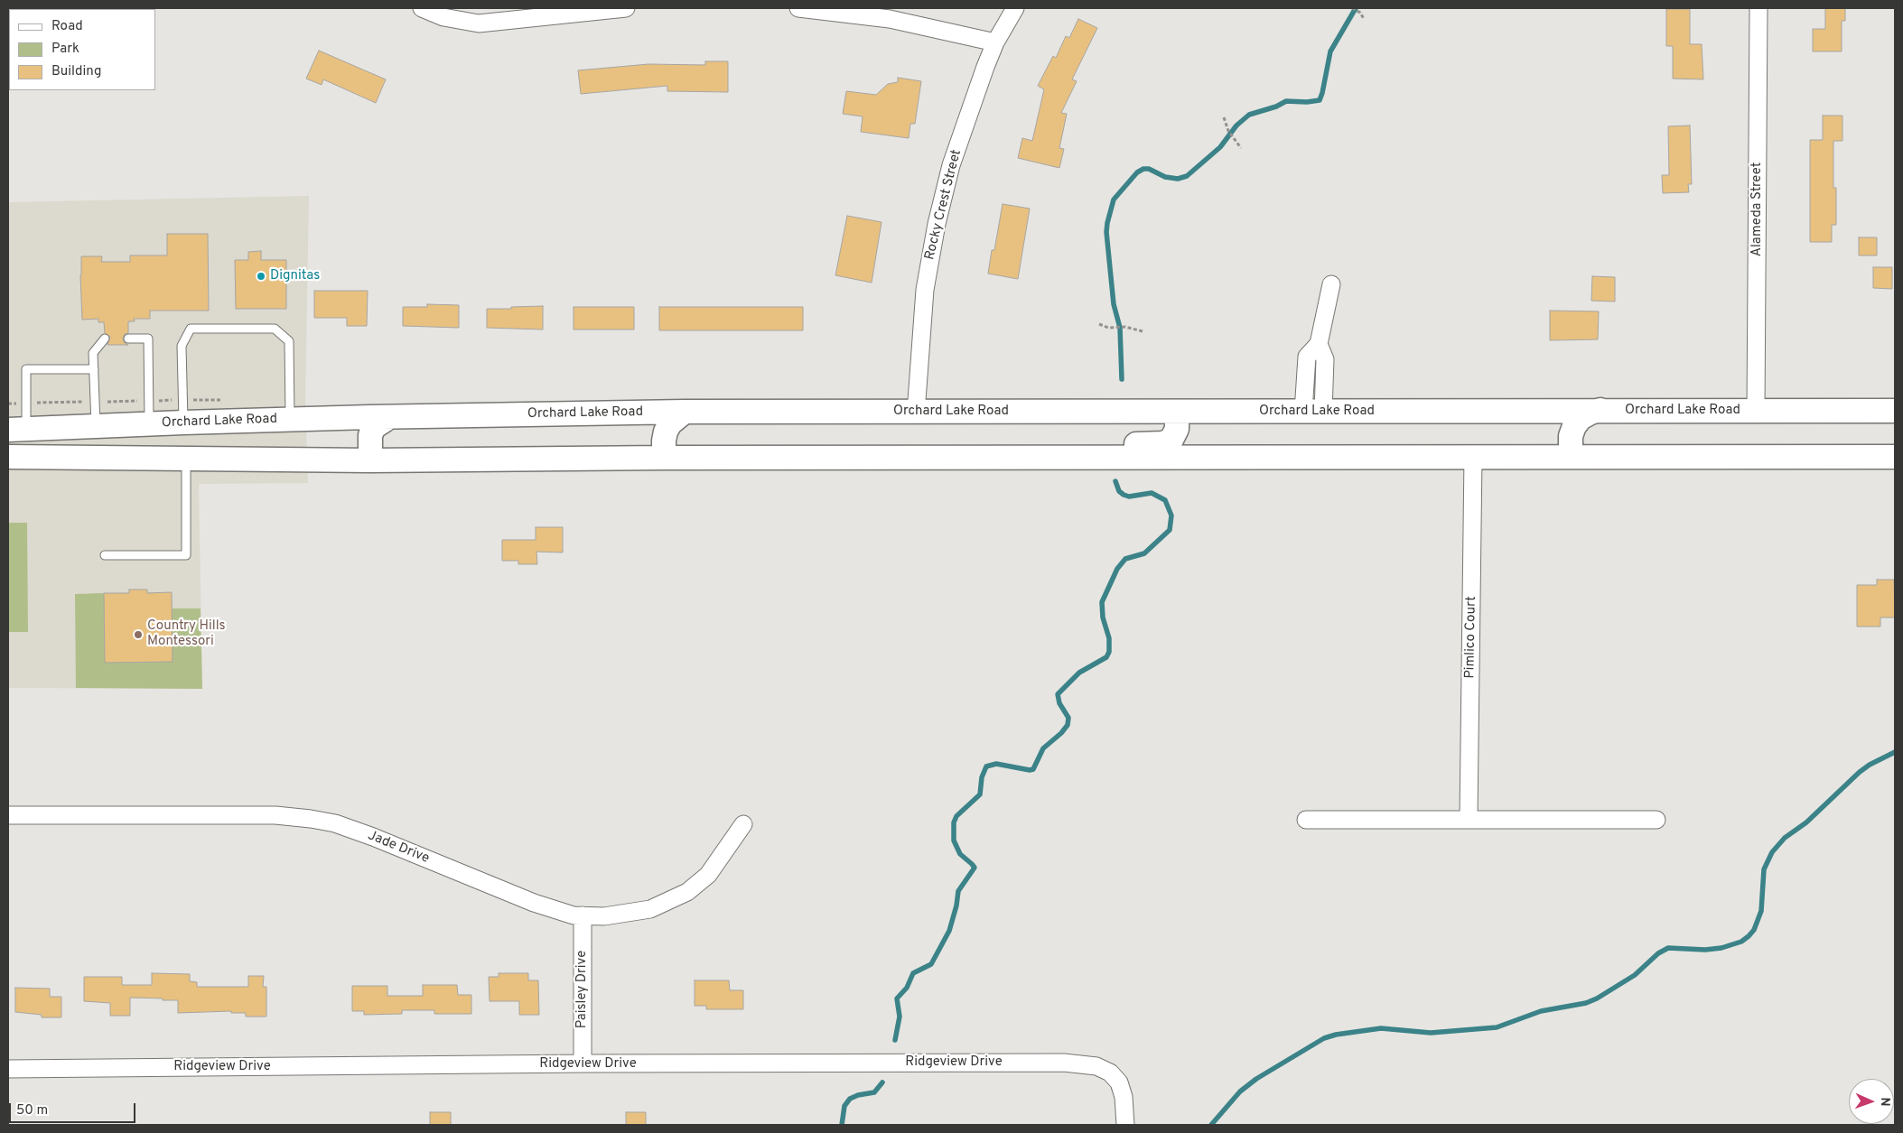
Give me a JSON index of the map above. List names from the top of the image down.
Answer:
{
  "streets": {
    "main road": ["Orchard Lake Road"],
    "street": [
      "Rocky Crest Street",
      "Alameda Street",
      "Pimlico Court",
      "Jade Drive",
      "Paisley Drive",
      "Ridgeview Drive"
    ]
  },
  "crossings": [
    ["Rocky Crest Street", "Orchard Lake Road"],
    ["Alameda Street", "Orchard Lake Road"],
    ["Jade Drive", "Paisley Drive"],
    ["Paisley Drive", "Ridgeview Drive"]
  ],
  "places": ["Dignitas", "Country Hills Montessori"],
  "legend": ["Road", "Park", "Building"],
  "scale_bar": "50 m",
  "north": "right"
}
